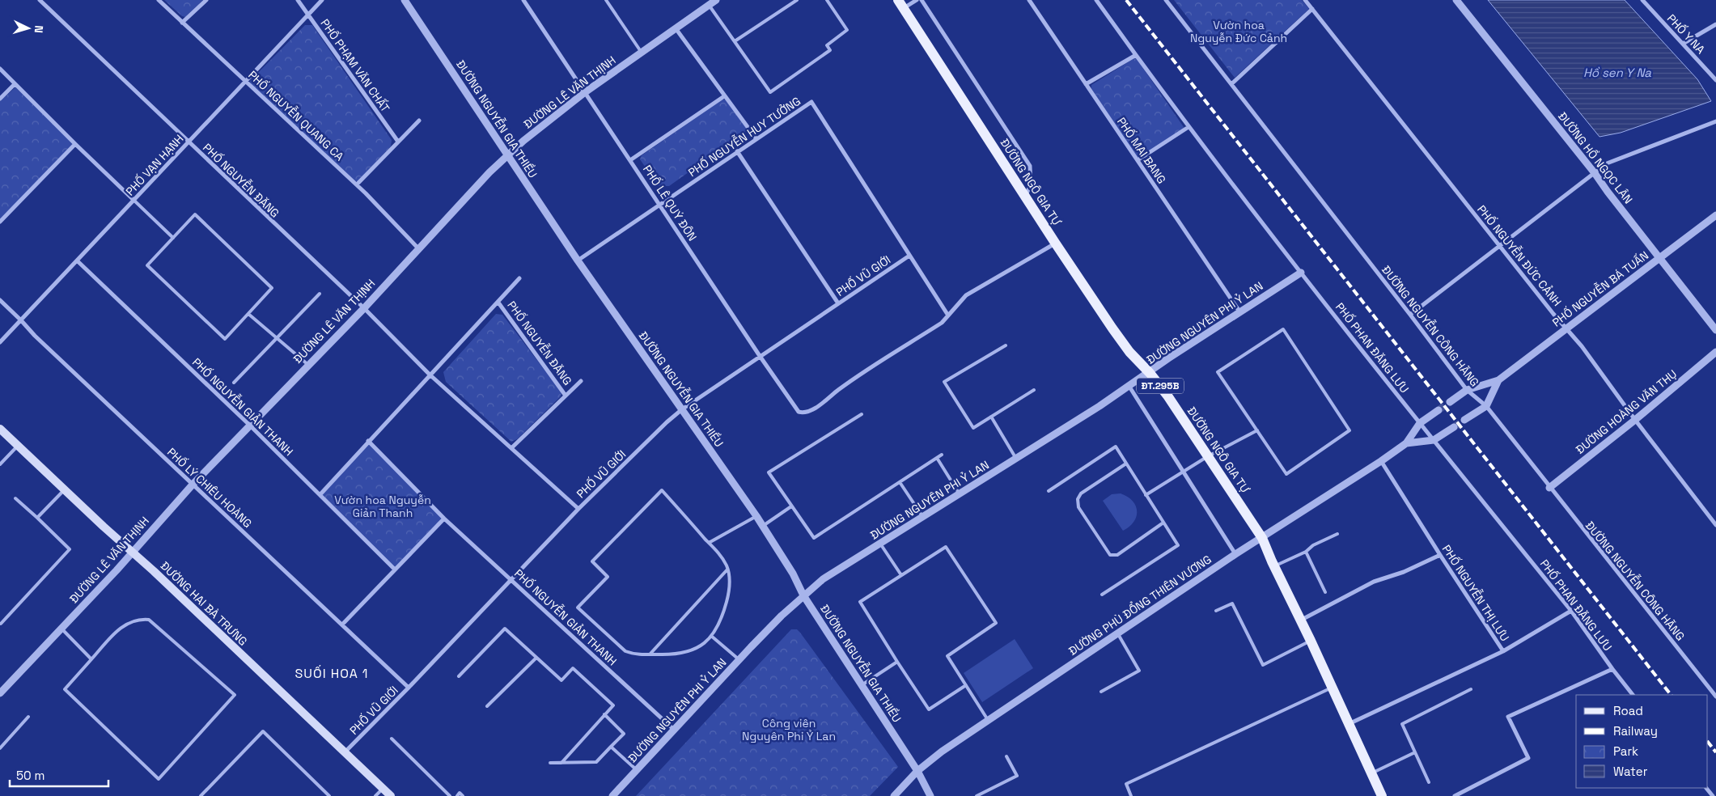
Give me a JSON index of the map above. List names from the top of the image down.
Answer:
{
  "streets": {
    "main road": ["ĐƯỜNG NGÔ GIA TỰ", "ĐT.295B", "ĐƯỜNG HAI BÀ TRƯNG"],
    "street": [
      "PHỐ Y NA",
      "PHỐ PHẠM VĂN CHẤT",
      "ĐƯỜNG LÊ VĂN THỊNH",
      "PHỐ NGUYỄN QUANG CA",
      "ĐƯỜNG NGUYỄN GIA THIỀU",
      "PHỐ NGUYỄN HUY TƯỞNG",
      "PHỐ MAI BANG",
      "ĐƯỜNG HỒ NGỌC LÂN",
      "PHỐ VẠN HẠNH",
      "PHỐ NGUYỄN ĐĂNG",
      "PHỐ LÊ QUÝ ĐÔN",
      "PHỐ NGUYỄN ĐỨC CẢNH",
      "PHỐ VŨ GIỚI",
      "PHỐ NGUYỄN BÁ TUẤN",
      "ĐƯỜNG NGUYÊN PHI Ỷ LAN",
      "ĐƯỜNG NGUYỄN CÔNG HÃNG",
      "PHỐ PHAN ĐĂNG LƯU",
      "PHỐ NGUYỄN GIẢN THANH",
      "ĐƯỜNG HOÀNG VĂN THỤ",
      "PHỐ LÝ CHIÊU HOÀNG",
      "PHỐ NGUYỄN THỊ LƯU",
      "ĐƯỜNG PHÙ ĐỔNG THIÊN VƯƠNG"
    ]
  },
  "crossings": [
    ["PHỐ PHẠM VĂN CHẤT", "PHỐ VẠN HẠNH"],
    ["ĐƯỜNG LÊ VĂN THỊNH", "PHỐ NGUYỄN QUANG CA"],
    ["ĐƯỜNG LÊ VĂN THỊNH", "ĐƯỜNG NGUYỄN GIA THIỀU"],
    ["ĐƯỜNG LÊ VĂN THỊNH", "PHỐ NGUYỄN ĐĂNG"],
    ["ĐƯỜNG LÊ VĂN THỊNH", "PHỐ LÊ QUÝ ĐÔN"],
    ["ĐƯỜNG LÊ VĂN THỊNH", "PHỐ NGUYỄN GIẢN THANH"],
    ["ĐƯỜNG LÊ VĂN THỊNH", "PHỐ LÝ CHIÊU HOÀNG"],
    ["ĐƯỜNG LÊ VĂN THỊNH", "ĐƯỜNG HAI BÀ TRƯNG"],
    ["PHỐ NGUYỄN QUANG CA", "PHỐ VẠN HẠNH"],
    ["ĐƯỜNG NGUYỄN GIA THIỀU", "PHỐ NGUYỄN HUY TƯỞNG"],
    ["ĐƯỜNG NGUYỄN GIA THIỀU", "PHỐ VŨ GIỚI"],
    ["ĐƯỜNG NGUYỄN GIA THIỀU", "ĐƯỜNG NGUYÊN PHI Ỷ LAN"],
    ["ĐƯỜNG NGUYỄN GIA THIỀU", "ĐƯỜNG PHÙ ĐỔNG THIÊN VƯƠNG"],
    ["PHỐ NGUYỄN HUY TƯỞNG", "PHỐ LÊ QUÝ ĐÔN"],
    ["PHỐ NGUYỄN HUY TƯỞNG", "PHỐ VŨ GIỚI"],
    ["PHỐ MAI BANG", "ĐƯỜNG NGUYÊN PHI Ỷ LAN"],
    ["ĐƯỜNG HỒ NGỌC LÂN", "PHỐ NGUYỄN BÁ TUẤN"],
    ["PHỐ VẠN HẠNH", "PHỐ NGUYỄN ĐĂNG"],
    ["PHỐ VẠN HẠNH", "PHỐ NGUYỄN GIẢN THANH"],
    ["PHỐ VẠN HẠNH", "PHỐ LÝ CHIÊU HOÀNG"],
    ["PHỐ NGUYỄN ĐĂNG", "PHỐ VŨ GIỚI"],
    ["ĐƯỜNG NGÔ GIA TỰ", "ĐƯỜNG NGUYÊN PHI Ỷ LAN"],
    ["ĐƯỜNG NGÔ GIA TỰ", "PHỐ NGUYỄN THỊ LƯU"],
    ["ĐƯỜNG NGÔ GIA TỰ", "ĐƯỜNG PHÙ ĐỔNG THIÊN VƯƠNG"],
    ["PHỐ LÊ QUÝ ĐÔN", "PHỐ VŨ GIỚI"],
    ["PHỐ NGUYỄN ĐỨC CẢNH", "PHỐ NGUYỄN BÁ TUẤN"],
    ["PHỐ NGUYỄN ĐỨC CẢNH", "ĐƯỜNG HOÀNG VĂN THỤ"],
    ["PHỐ VŨ GIỚI", "PHỐ NGUYỄN GIẢN THANH"],
    ["PHỐ VŨ GIỚI", "PHỐ LÝ CHIÊU HOÀNG"],
    ["PHỐ VŨ GIỚI", "ĐƯỜNG HAI BÀ TRƯNG"],
    ["ĐƯỜNG NGUYÊN PHI Ỷ LAN", "PHỐ PHAN ĐĂNG LƯU"],
    ["ĐƯỜNG NGUYÊN PHI Ỷ LAN", "PHỐ NGUYỄN GIẢN THANH"],
    ["ĐƯỜNG NGUYỄN CÔNG HÃNG", "ĐƯỜNG HOÀNG VĂN THỤ"],
    ["PHỐ PHAN ĐĂNG LƯU", "ĐƯỜNG PHÙ ĐỔNG THIÊN VƯƠNG"],
    ["PHỐ NGUYỄN THỊ LƯU", "ĐƯỜNG PHÙ ĐỔNG THIÊN VƯƠNG"]
  ],
  "districts": ["SUỐI HOA 1"],
  "water": ["Hồ sen Y Na"],
  "parks": ["Vườn hoa Nguyễn Đức Cảnh", "Vườn hoa Nguyễn Giản Thanh", "Công viên Nguyên Phi Ỷ Lan"],
  "legend": [
    "Road",
    "Railway",
    "Park",
    "Water"
  ],
  "scale_bar": "50 m",
  "north": "right"
}
